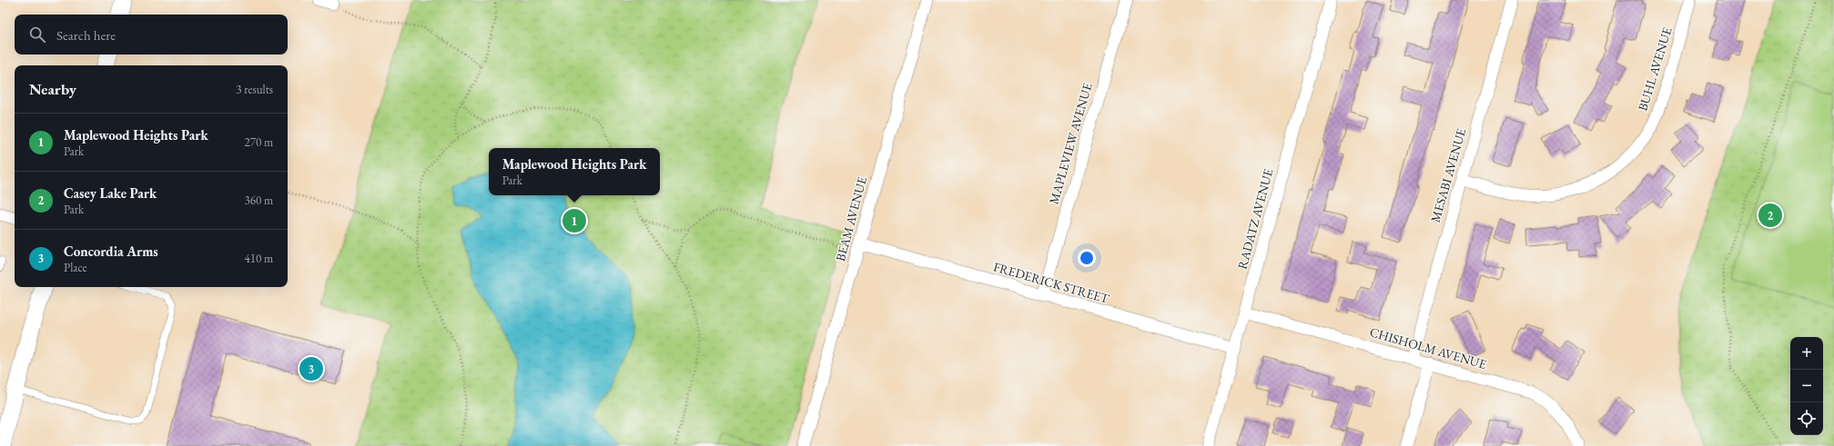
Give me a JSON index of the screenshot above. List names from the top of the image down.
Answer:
{
  "streets": {
    "street": [
      "BUHL AVENUE",
      "MAPLEVIEW AVENUE",
      "MESABI AVENUE",
      "BEAM AVENUE",
      "RADATZ AVENUE",
      "FREDERICK STREET",
      "CHISHOLM AVENUE"
    ]
  },
  "crossings": [
    ["BUHL AVENUE", "MESABI AVENUE"],
    ["MAPLEVIEW AVENUE", "FREDERICK STREET"],
    ["MESABI AVENUE", "CHISHOLM AVENUE"],
    ["BEAM AVENUE", "FREDERICK STREET"],
    ["RADATZ AVENUE", "FREDERICK STREET"],
    ["RADATZ AVENUE", "CHISHOLM AVENUE"]
  ],
  "page": {
    "search": "Search here",
    "heading": ["Nearby", "3 results"],
    "list": [
      {
        "mark": "1",
        "name": "Maplewood Heights Park",
        "note": "Park",
        "value": "270 m"
      },
      {
        "mark": "2",
        "name": "Casey Lake Park",
        "note": "Park",
        "value": "360 m"
      },
      {
        "mark": "3",
        "name": "Concordia Arms",
        "note": "Place",
        "value": "410 m"
      }
    ],
    "popup": ["Maplewood Heights Park", "Park"],
    "pins": ["2", "1", "3"],
    "map_buttons": ["+", "−"]
  }
}
